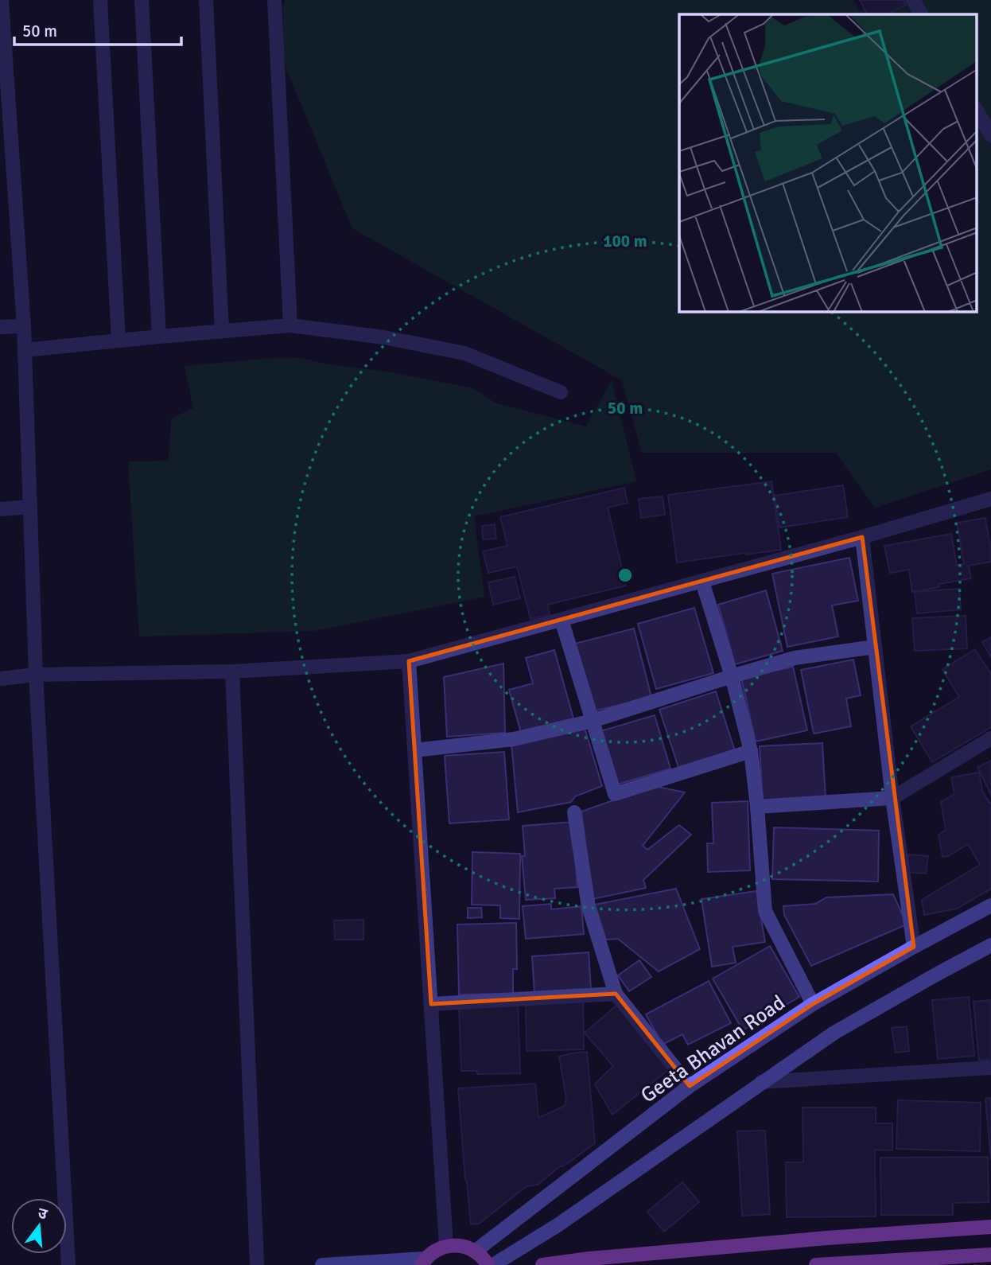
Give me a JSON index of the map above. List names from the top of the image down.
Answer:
{
  "streets": {
    "main road": ["Geeta Bhavan Road"]
  },
  "scale_bar": "50 m",
  "north": "top",
  "rings": ["100 m", "50 m"]
}
